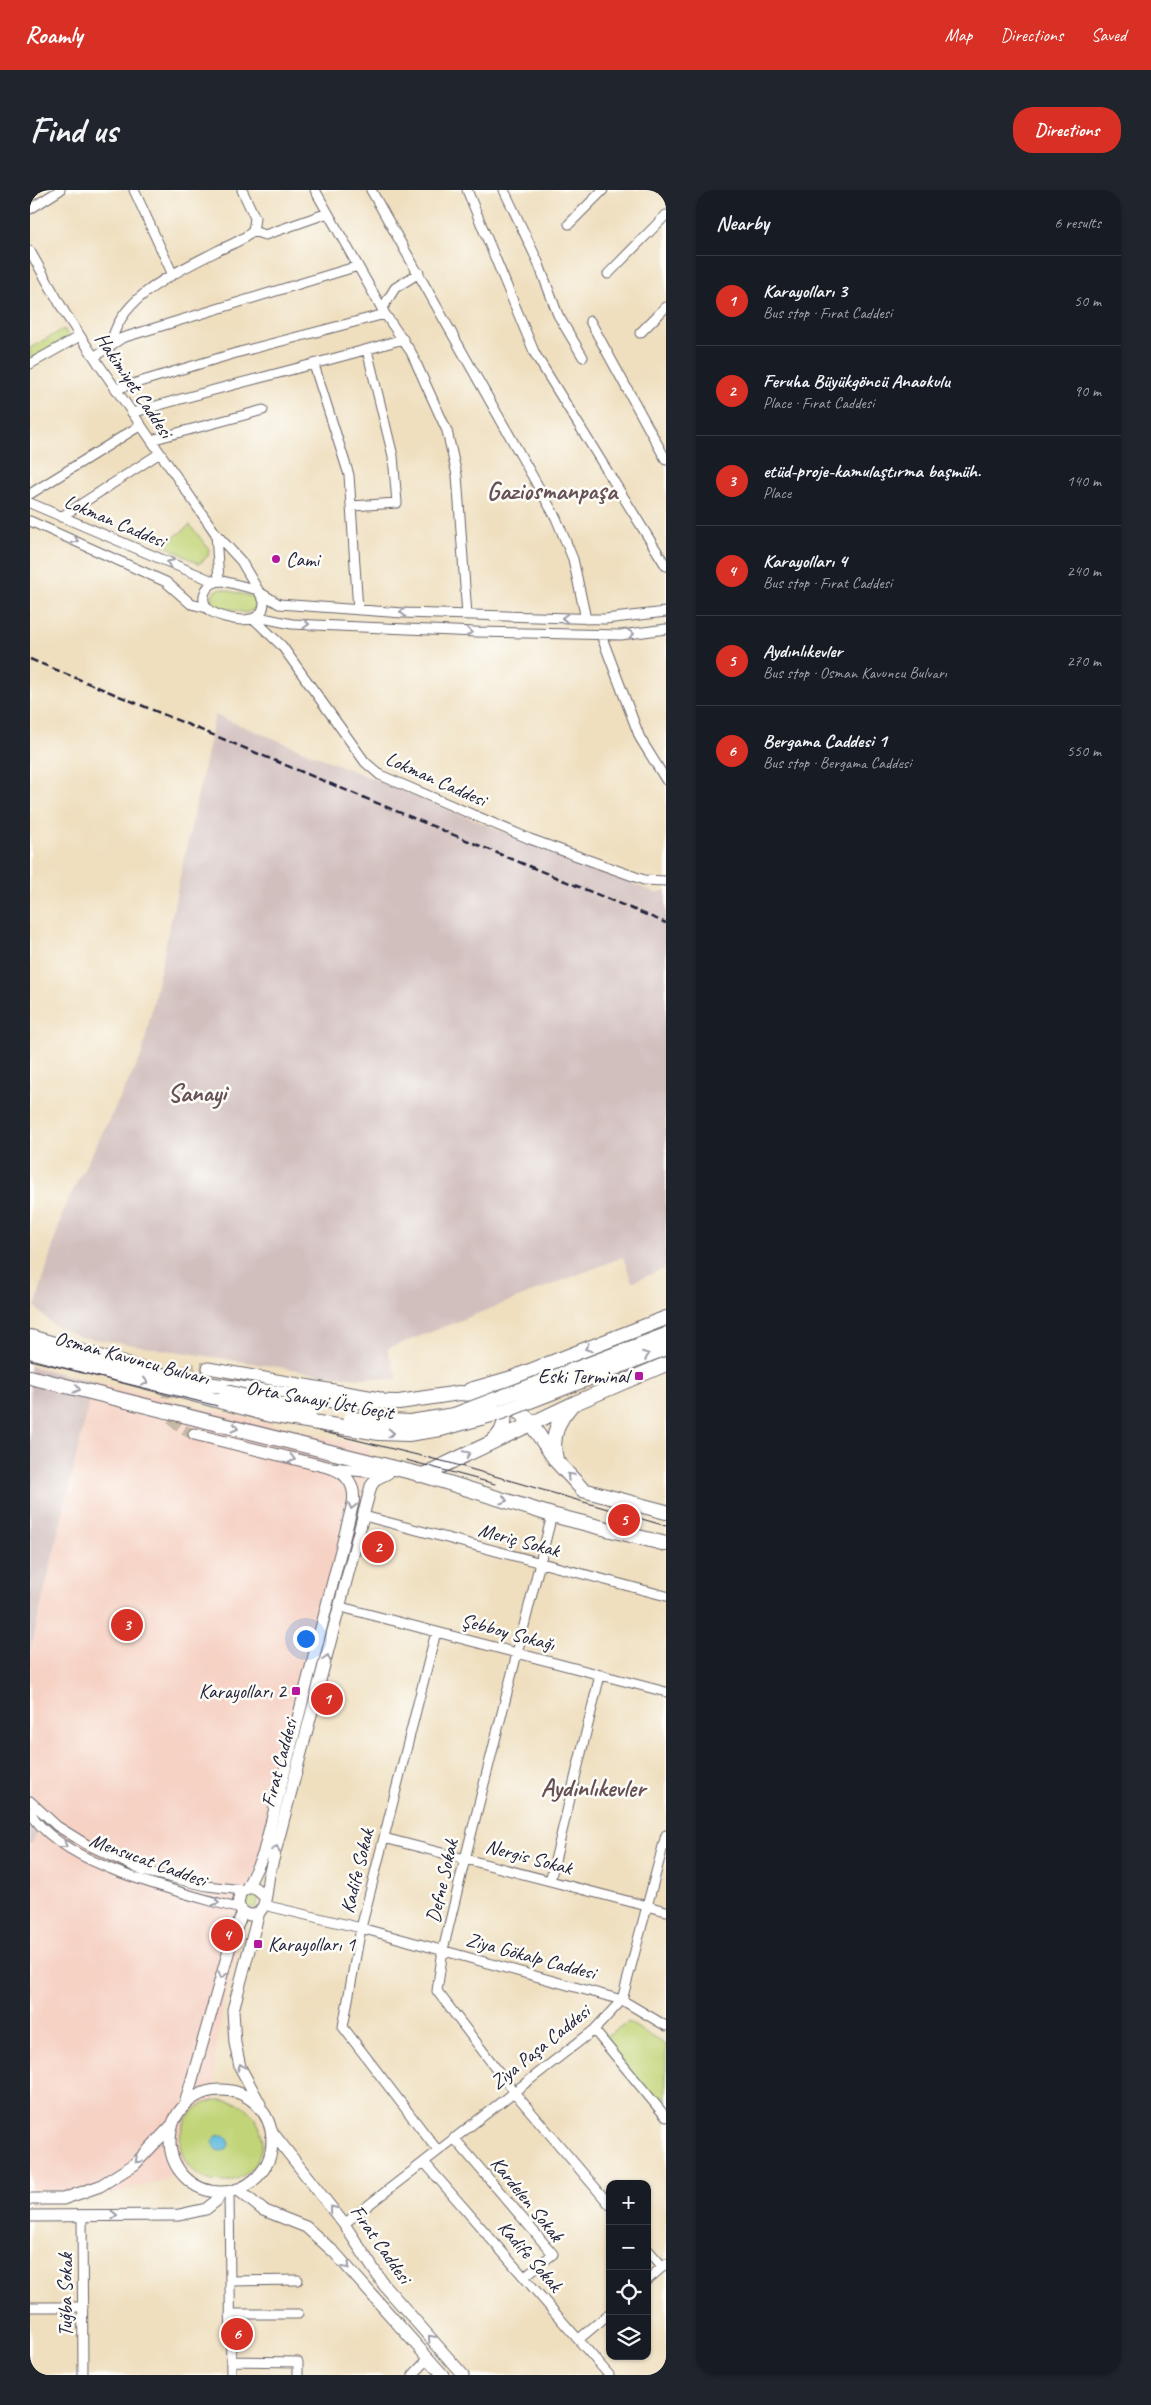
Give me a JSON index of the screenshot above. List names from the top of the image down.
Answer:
{
  "streets": {
    "highway": ["Osman Kavuncu Bulvarı", "Orta Sanayi Üst Geçit"],
    "main road": ["Fırat Caddesi"],
    "street": [
      "Hakimiyet Caddesi",
      "Lokman Caddesi",
      "Meriç Sokak",
      "Şebboy Sokağı",
      "Nergis Sokak",
      "Mensucat Caddesi",
      "Kadife Sokak",
      "Defne Sokak",
      "Ziya Gökalp Caddesi",
      "Ziya Paşa Caddesi",
      "Kardelen Sokak",
      "Tuğba Sokak"
    ]
  },
  "crossings": [
    ["Hakimiyet Caddesi", "Lokman Caddesi"],
    ["Osman Kavuncu Bulvarı", "Orta Sanayi Üst Geçit"],
    ["Meriç Sokak", "Fırat Caddesi"],
    ["Meriç Sokak", "Defne Sokak"],
    ["Şebboy Sokağı", "Fırat Caddesi"],
    ["Şebboy Sokağı", "Kadife Sokak"],
    ["Şebboy Sokağı", "Defne Sokak"],
    ["Fırat Caddesi", "Mensucat Caddesi"],
    ["Fırat Caddesi", "Ziya Gökalp Caddesi"],
    ["Fırat Caddesi", "Ziya Paşa Caddesi"],
    ["Nergis Sokak", "Kadife Sokak"],
    ["Nergis Sokak", "Defne Sokak"],
    ["Nergis Sokak", "Ziya Paşa Caddesi"],
    ["Mensucat Caddesi", "Ziya Gökalp Caddesi"],
    ["Kadife Sokak", "Ziya Gökalp Caddesi"],
    ["Kadife Sokak", "Ziya Paşa Caddesi"],
    ["Kadife Sokak", "Kardelen Sokak"],
    ["Defne Sokak", "Ziya Gökalp Caddesi"],
    ["Defne Sokak", "Ziya Paşa Caddesi"],
    ["Ziya Gökalp Caddesi", "Ziya Paşa Caddesi"],
    ["Ziya Paşa Caddesi", "Kardelen Sokak"]
  ],
  "districts": ["Gaziosmanpaşa", "Sanayi", "Aydınlıkevler"],
  "places": {
    "other": ["Cami"],
    "transit": ["Eski Terminal", "Karayolları 2", "Karayolları 1"]
  },
  "page": {
    "header": "Roamly",
    "nav": ["Map", "Directions", "Saved"],
    "buttons": "Directions",
    "title": "Find us",
    "heading": ["Nearby", "6 results"],
    "list": [
      {
        "mark": "1",
        "name": "Karayolları 3",
        "note": "Bus stop · Fırat Caddesi",
        "value": "50 m"
      },
      {
        "mark": "2",
        "name": "Feruha Büyükgöncü Anaokulu",
        "note": "Place · Fırat Caddesi",
        "value": "90 m"
      },
      {
        "mark": "3",
        "name": "etüd-proje-kamulaştırma başmüh.",
        "note": "Place",
        "value": "140 m"
      },
      {
        "mark": "4",
        "name": "Karayolları 4",
        "note": "Bus stop · Fırat Caddesi",
        "value": "240 m"
      },
      {
        "mark": "5",
        "name": "Aydınlıkevler",
        "note": "Bus stop · Osman Kavuncu Bulvarı",
        "value": "270 m"
      },
      {
        "mark": "6",
        "name": "Bergama Caddesi 1",
        "note": "Bus stop · Bergama Caddesi",
        "value": "550 m"
      }
    ],
    "pins": [
      "5",
      "2",
      "3",
      "1",
      "4",
      "6"
    ],
    "map_buttons": ["+", "−"]
  }
}
